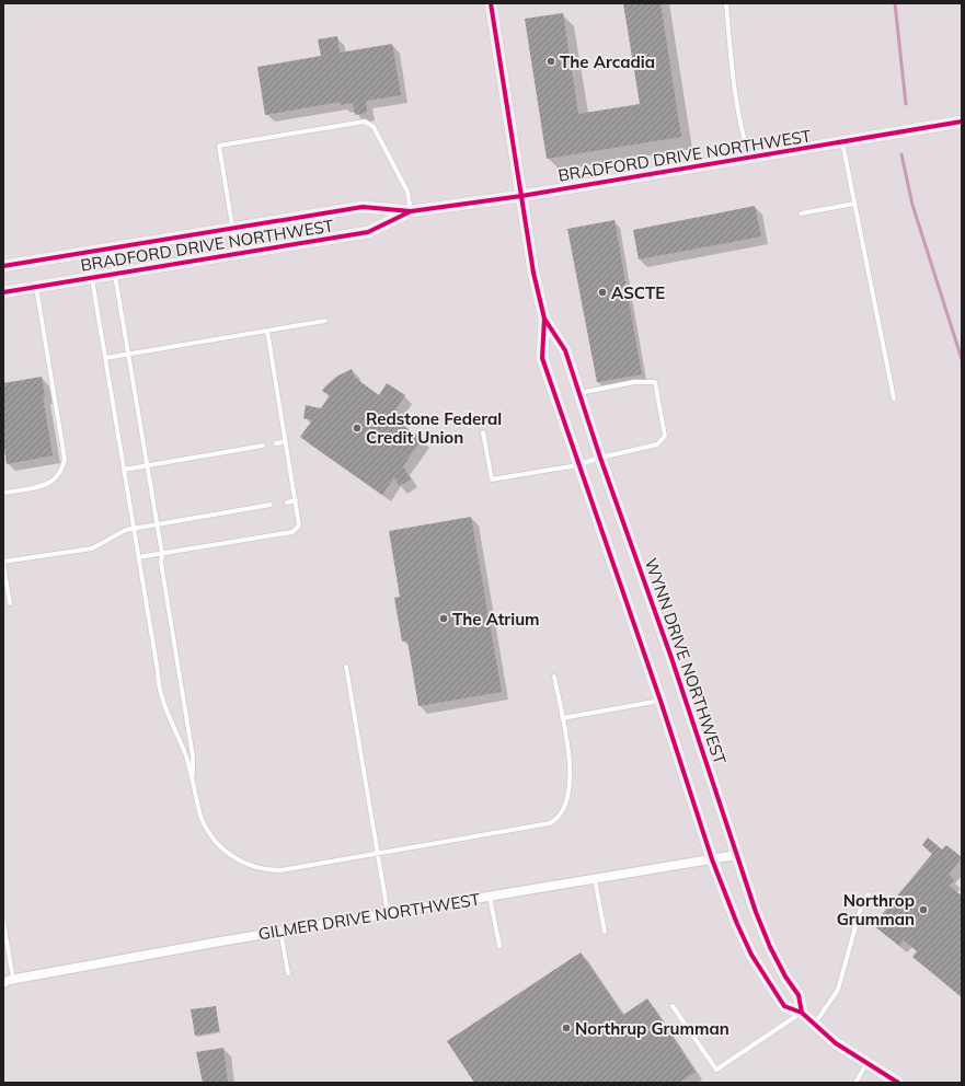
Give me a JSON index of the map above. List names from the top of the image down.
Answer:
{
  "streets": {
    "street": ["BRADFORD DRIVE NORTHWEST", "WYNN DRIVE NORTHWEST", "GILMER DRIVE NORTHWEST"]
  },
  "crossings": [
    ["BRADFORD DRIVE NORTHWEST", "WYNN DRIVE NORTHWEST"],
    ["WYNN DRIVE NORTHWEST", "GILMER DRIVE NORTHWEST"]
  ],
  "places": [
    "The Arcadia",
    "ASCTE",
    "Redstone Federal Credit Union",
    "The Atrium",
    "Northrop Grumman",
    "Northrup Grumman"
  ]
}
